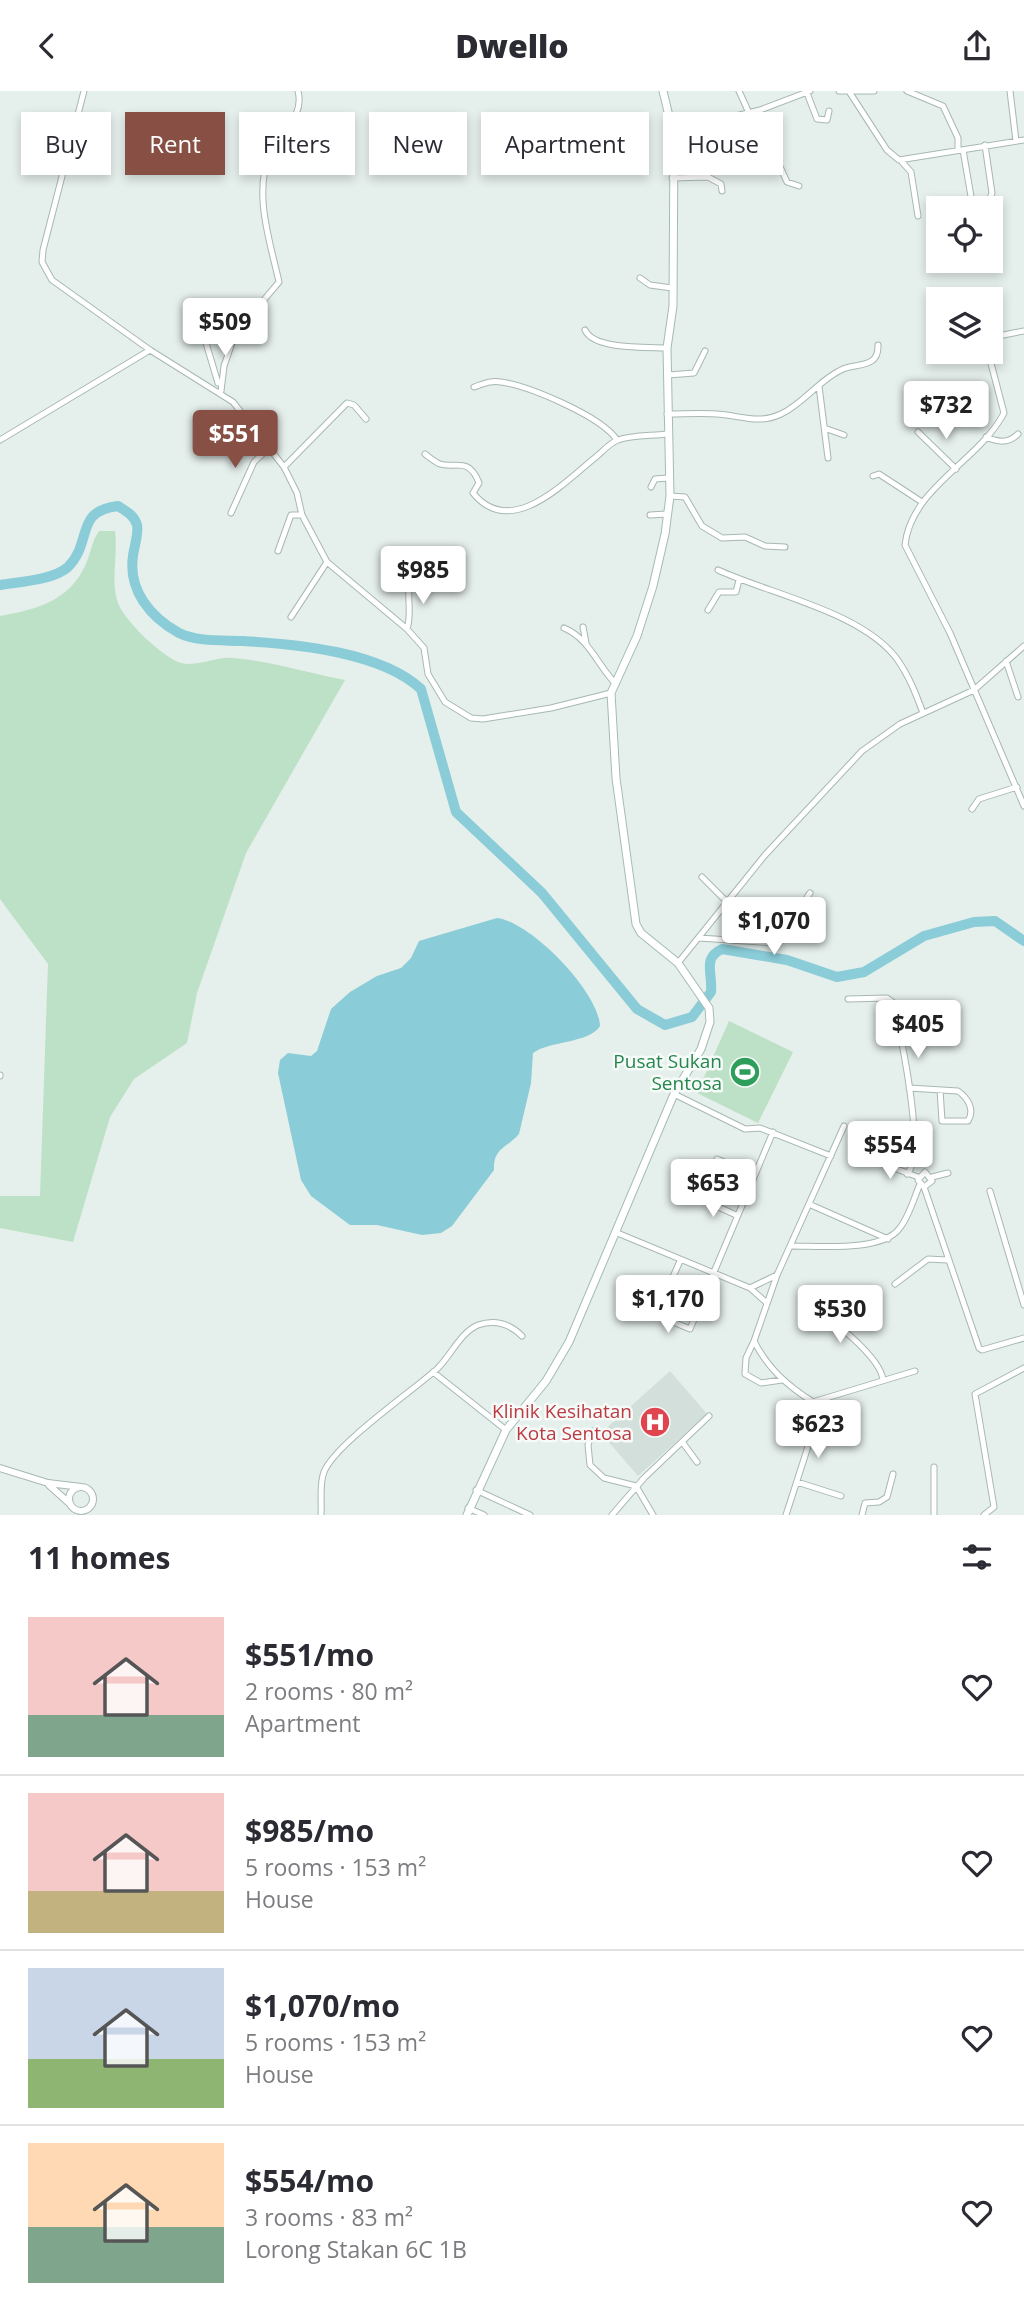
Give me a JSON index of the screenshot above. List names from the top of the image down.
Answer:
{
  "places": {
    "sports": ["Pusat Sukan Sentosa"],
    "hospital": ["Klinik Kesihatan Kota Sentosa"]
  },
  "page": {
    "header": "Dwello",
    "chip": [
      "Buy",
      "Rent",
      "Filters",
      "New",
      "Apartment",
      "House"
    ],
    "price": [
      "$509",
      "$732",
      "$551",
      "$985",
      "$1,070",
      "$405",
      "$554",
      "$653",
      "$1,170",
      "$530",
      "$623"
    ],
    "heading": "11 homes",
    "list": [
      {
        "name": "$551/mo",
        "note": "2 rooms · 80 m² · Apartment"
      },
      {
        "name": "$985/mo",
        "note": "5 rooms · 153 m² · House"
      },
      {
        "name": "$1,070/mo",
        "note": "5 rooms · 153 m² · House"
      },
      {
        "name": "$554/mo",
        "note": "3 rooms · 83 m² · Lorong Stakan 6C 1B"
      }
    ]
  }
}
